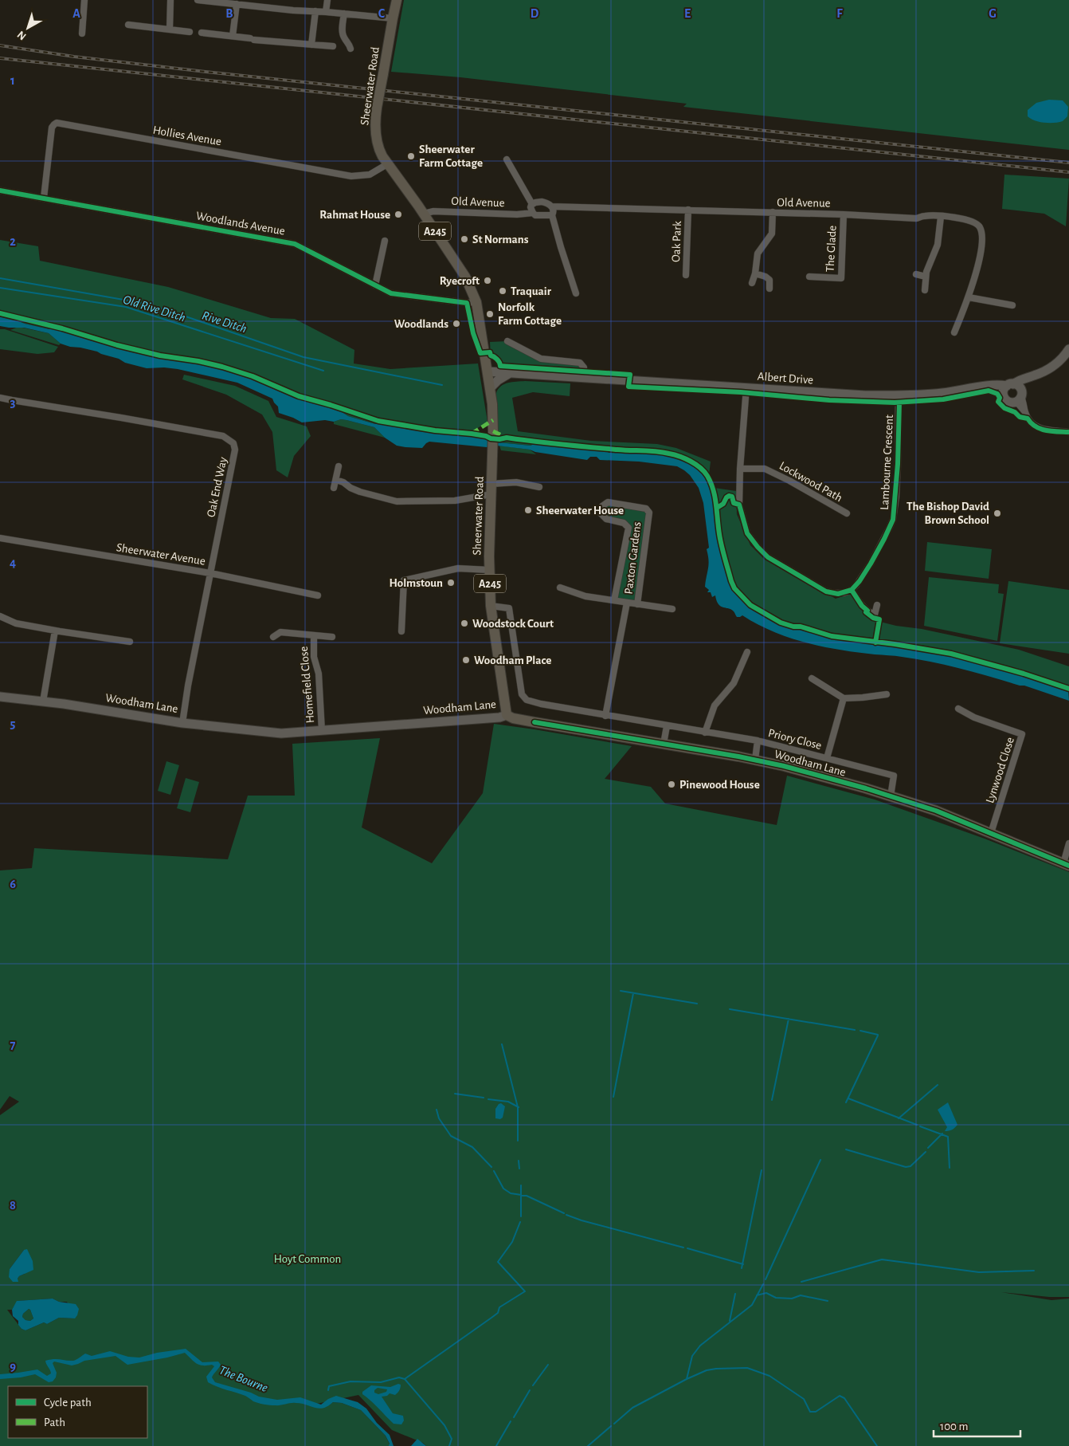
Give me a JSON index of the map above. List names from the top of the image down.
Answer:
{
  "streets": {
    "main road": ["Sheerwater Road", "A245", "Woodham Lane"],
    "street": [
      "Hollies Avenue",
      "Old Avenue",
      "Woodlands Avenue",
      "Oak Park",
      "The Glade",
      "Albert Drive",
      "Lambourne Crescent",
      "Lockwood Path",
      "Oak End Way",
      "Sheerwater Avenue",
      "Paxton Gardens",
      "Homefield Close",
      "Priory Close",
      "Lynwood Close"
    ]
  },
  "crossings": [
    ["Sheerwater Road", "Hollies Avenue"],
    ["Sheerwater Road", "Old Avenue"],
    ["Sheerwater Road", "Woodlands Avenue"],
    ["Sheerwater Road", "Albert Drive"],
    ["Sheerwater Road", "Woodham Lane"],
    ["Hollies Avenue", "Woodlands Avenue"],
    ["Old Avenue", "Oak Park"],
    ["Old Avenue", "The Glade"],
    ["Albert Drive", "Lambourne Crescent"],
    ["Oak End Way", "Sheerwater Avenue"],
    ["Oak End Way", "Woodham Lane"],
    ["Homefield Close", "Woodham Lane"],
    ["Woodham Lane", "Priory Close"],
    ["Woodham Lane", "Lynwood Close"]
  ],
  "water": ["Old Rive Ditch", "Rive Ditch", "The Bourne"],
  "parks": ["Hoyt Common"],
  "places": [
    "Sheerwater Farm Cottage",
    "Rahmat House",
    "St Normans",
    "Ryecroft",
    "Traquair",
    "Norfolk Farm Cottage",
    "Woodlands",
    "Sheerwater House",
    "The Bishop David Brown School",
    "Holmstoun",
    "Woodstock Court",
    "Woodham Place",
    "Pinewood House"
  ],
  "legend": ["Cycle path", "Path"],
  "scale_bar": "100 m",
  "north": "bottom left",
  "grid": {
    "columns": [
      "A",
      "B",
      "C",
      "D",
      "E",
      "F",
      "G"
    ],
    "rows": [
      "1",
      "2",
      "3",
      "4",
      "5",
      "6",
      "7",
      "8",
      "9"
    ]
  }
}
